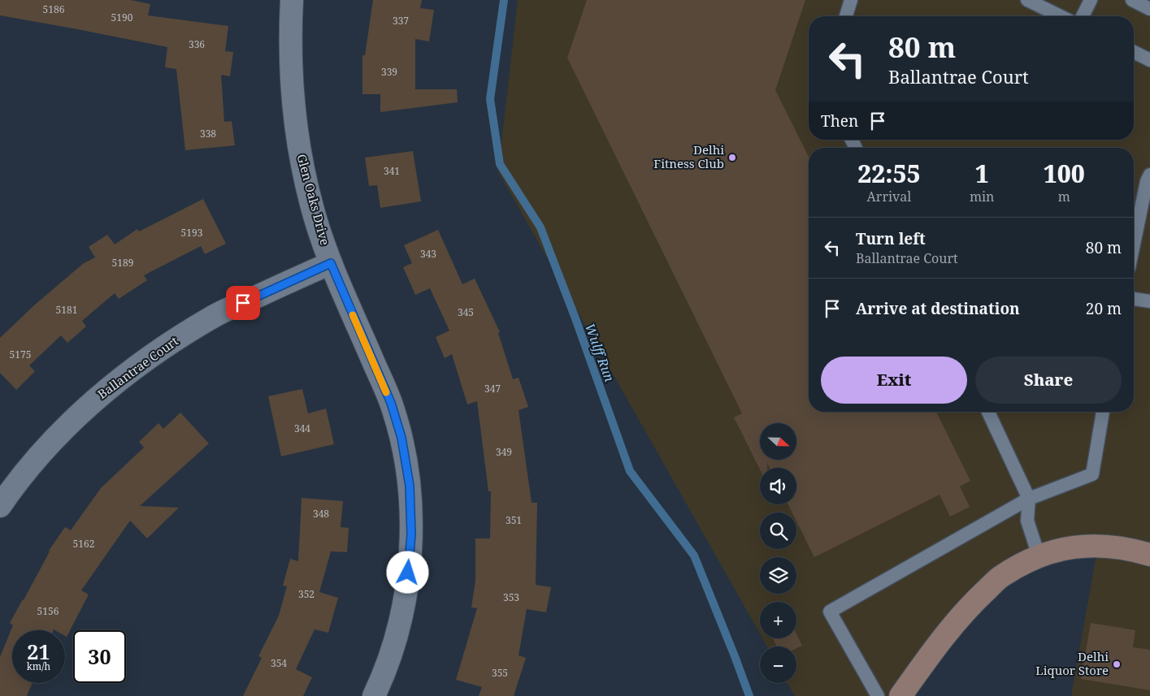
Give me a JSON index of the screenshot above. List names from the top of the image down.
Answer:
{
  "streets": {
    "street": ["Glen Oaks Drive", "Ballantrae Court"]
  },
  "crossings": [
    ["Glen Oaks Drive", "Ballantrae Court"]
  ],
  "water": ["Wulff Run"],
  "places": ["Delhi Fitness Club", "Delhi Liquor Store"],
  "house_numbers": [
    "5186",
    "5190",
    "337",
    "336",
    "339",
    "338",
    "341",
    "5193",
    "343",
    "5189",
    "5181",
    "345",
    "5175",
    "347",
    "344",
    "349",
    "348",
    "351",
    "5162",
    "352",
    "353",
    "5156",
    "354",
    "355"
  ],
  "north": "right",
  "page": {
    "turn": ["80 m", "Ballantrae Court"],
    "then": "Then",
    "eta": [
      "22:55",
      "Arrival",
      "1",
      "min",
      "100",
      "m"
    ],
    "list": [
      {
        "name": "Turn left",
        "note": "Ballantrae Court",
        "value": "80 m"
      },
      {
        "name": "Arrive at destination",
        "value": "20 m"
      }
    ],
    "buttons": ["Exit", "Share"],
    "map_buttons": ["+", "−"],
    "speed": "21 km/h",
    "limit": "30"
  }
}
